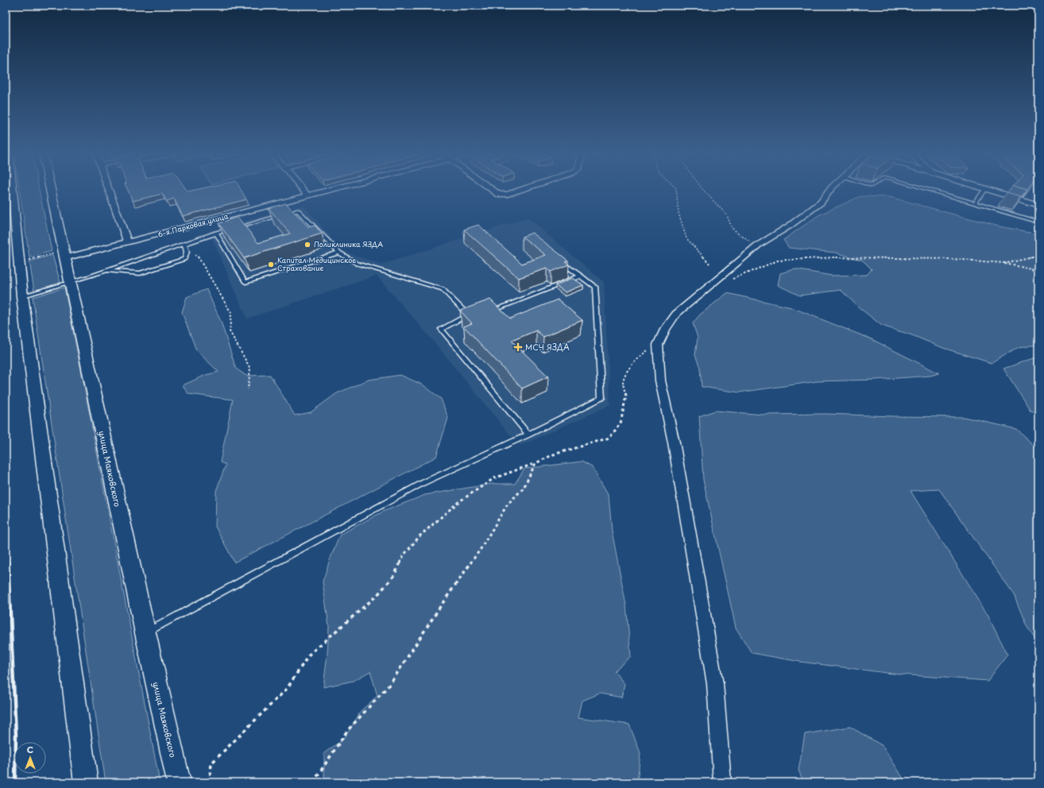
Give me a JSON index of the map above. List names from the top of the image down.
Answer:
{
  "streets": {
    "main road": ["улица Маяковского"],
    "street": ["6-я Парковая улица"]
  },
  "crossings": [
    ["6-я Парковая улица", "улица Маяковского"]
  ],
  "places": {
    "other": ["Поликлиника ЯЗДА", "Капитал Медицинское Страхование"],
    "health": ["МСЧ ЯЗДА"]
  },
  "north": "top"
}
